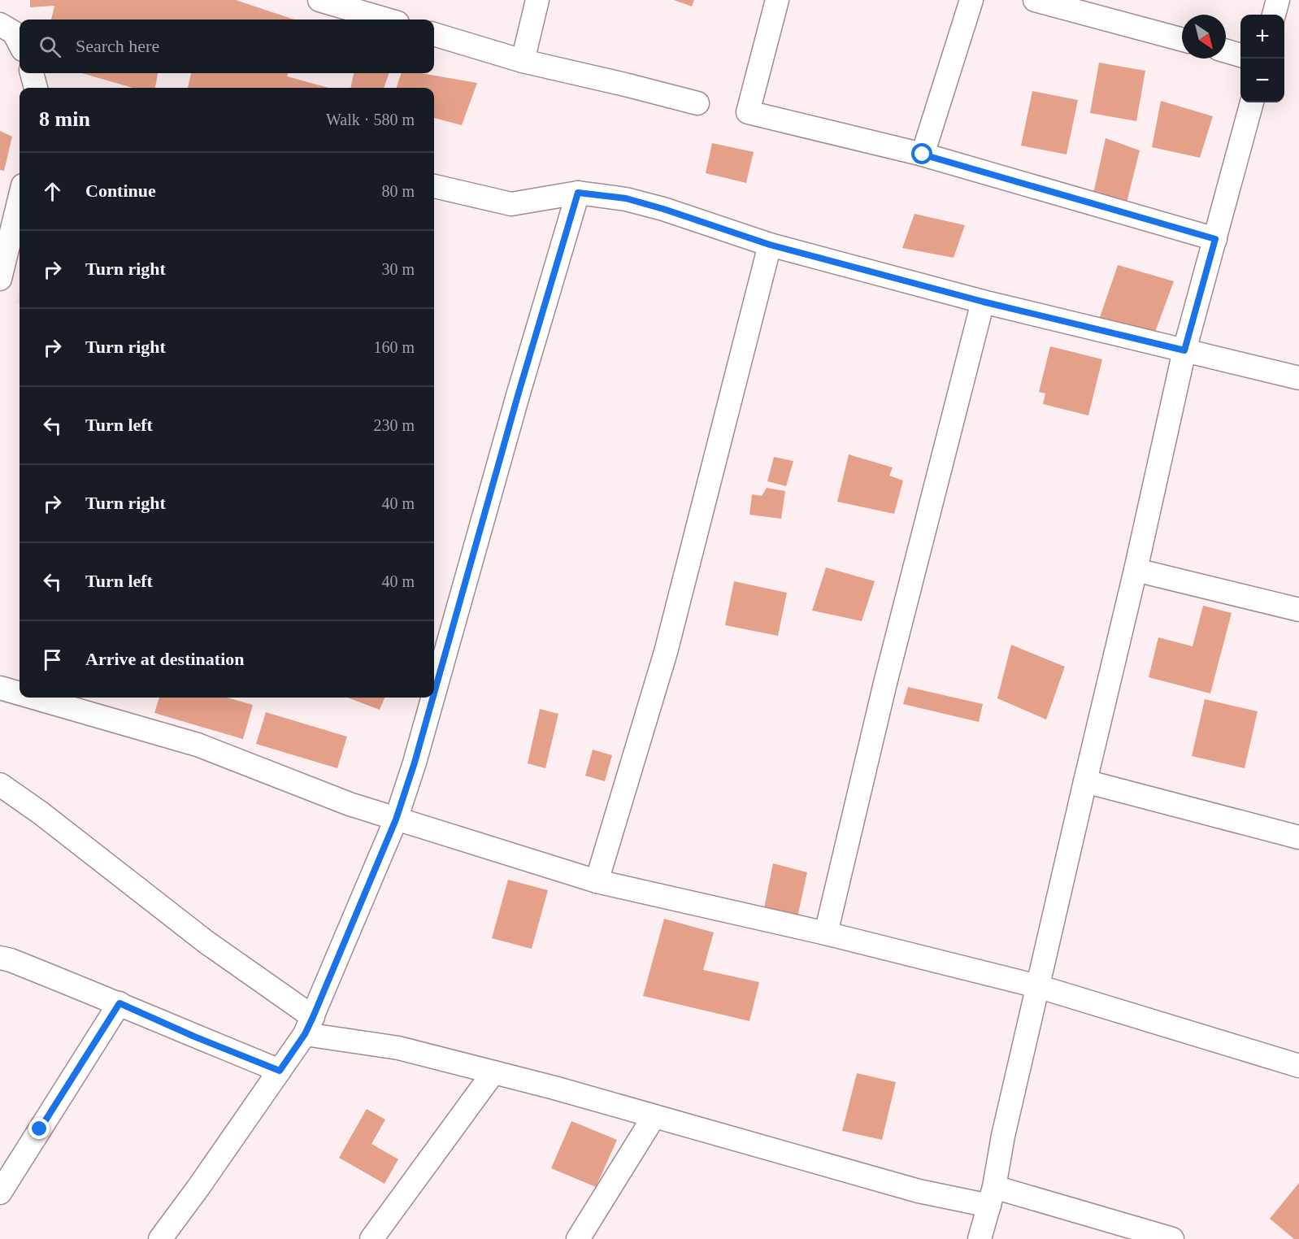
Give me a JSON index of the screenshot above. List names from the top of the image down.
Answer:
{
  "north": "bottom right",
  "page": {
    "map_buttons": ["+", "−"],
    "search": "Search here",
    "heading": ["8 min", "Walk · 580 m"],
    "list": [
      ["Continue", "80 m"],
      ["Turn right", "30 m"],
      ["Turn right", "160 m"],
      ["Turn left", "230 m"],
      ["Turn right", "40 m"],
      ["Turn left", "40 m"],
      "Arrive at destination"
    ]
  }
}
